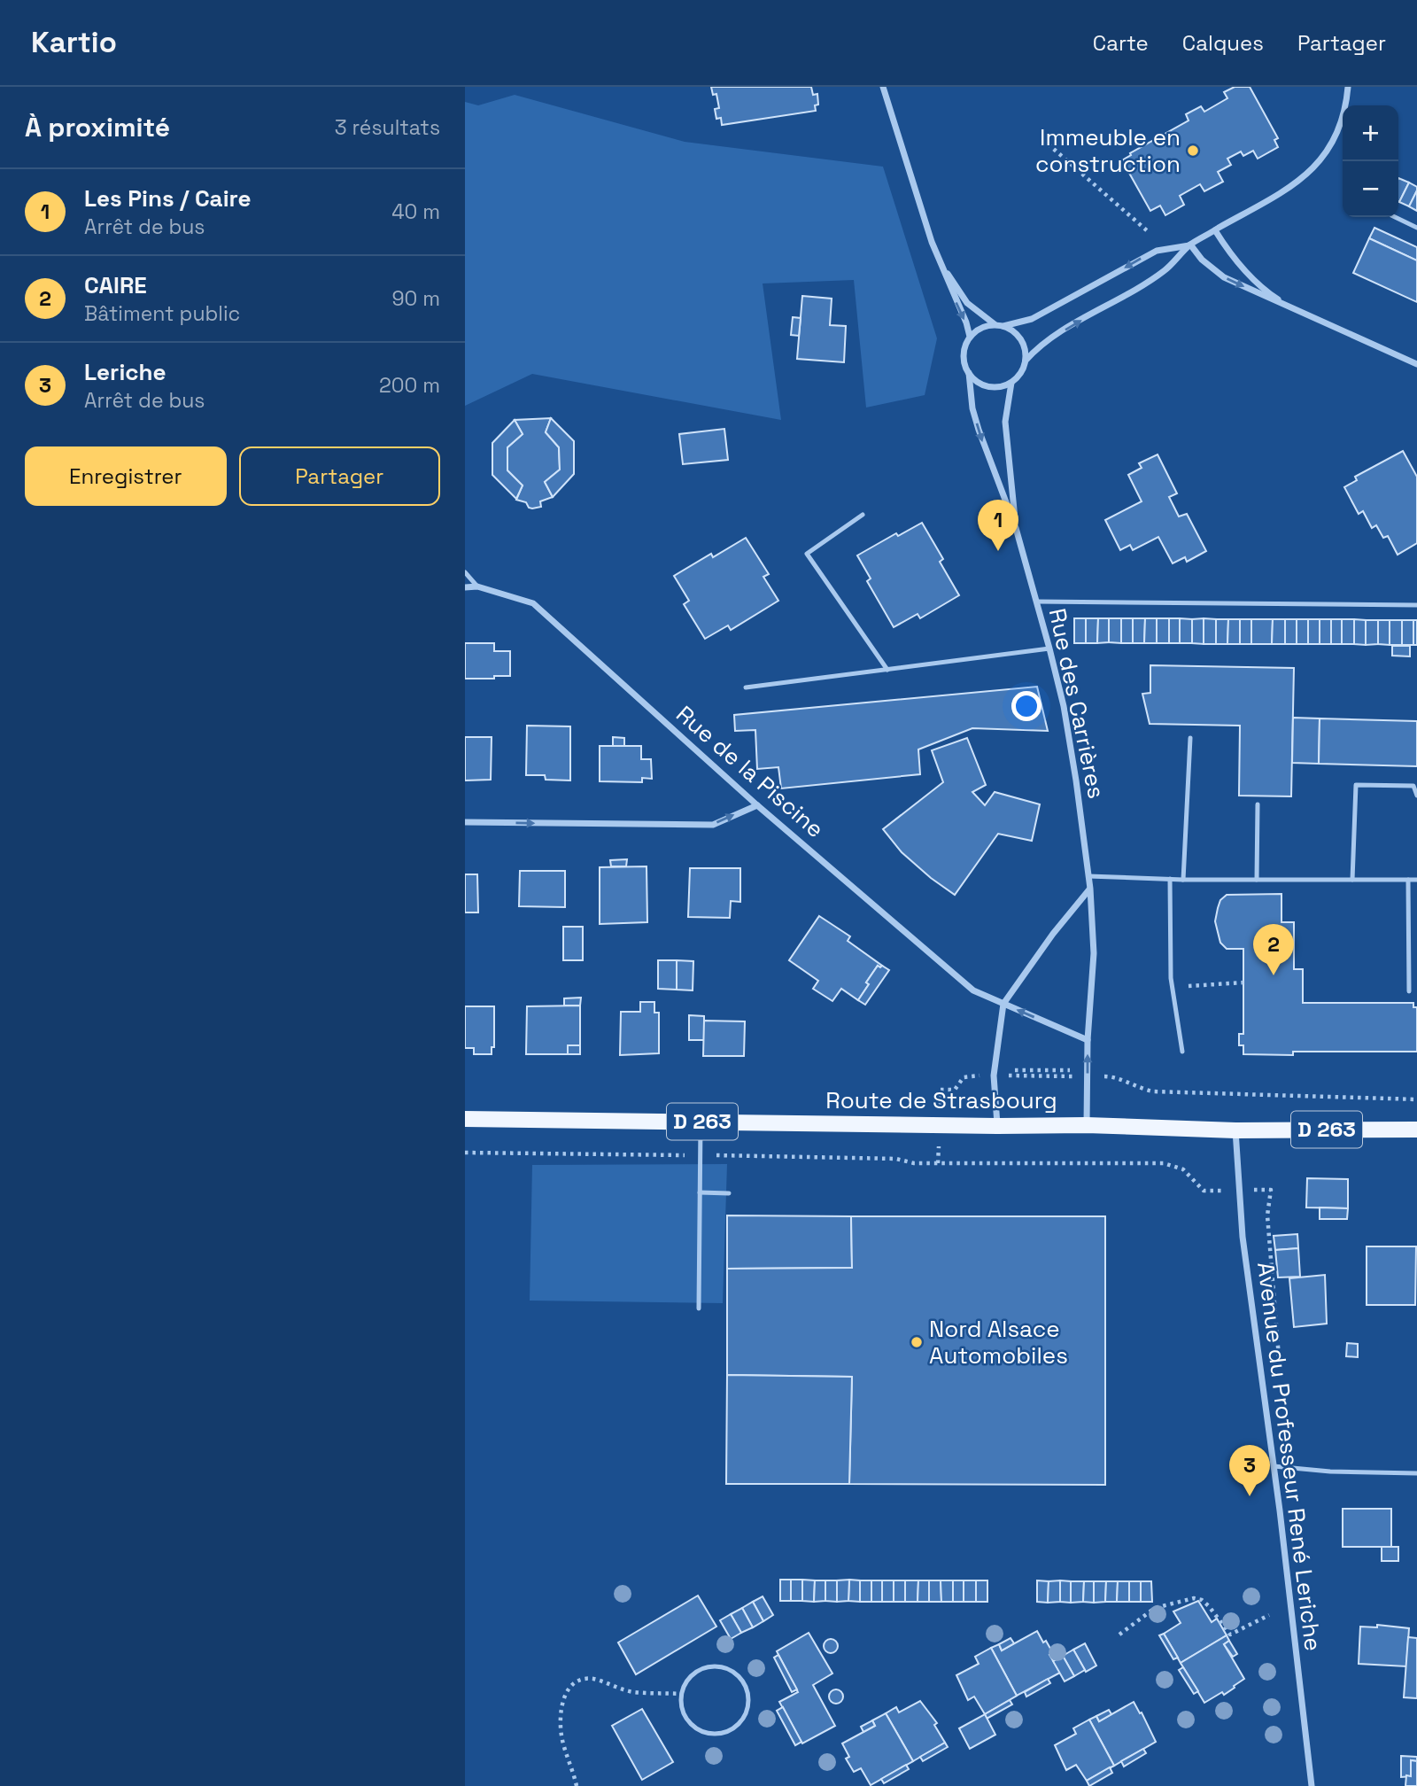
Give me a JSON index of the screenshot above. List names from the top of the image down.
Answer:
{
  "streets": {
    "main road": ["Route de Strasbourg", "D 263"],
    "street": ["Rue des Carrières", "Rue de la Piscine", "Avenue du Professeur René Leriche"]
  },
  "crossings": [
    ["Rue des Carrières", "Rue de la Piscine"],
    ["Rue des Carrières", "Route de Strasbourg"],
    ["Route de Strasbourg", "Avenue du Professeur René Leriche"]
  ],
  "places": ["Immeuble en construction", "Nord Alsace Automobiles"],
  "page": {
    "header": "Kartio",
    "nav": ["Carte", "Calques", "Partager"],
    "heading": ["À proximité", "3 résultats"],
    "map_buttons": ["+", "−"],
    "list": [
      {
        "mark": "1",
        "name": "Les Pins / Caire",
        "note": "Arrêt de bus",
        "value": "40 m"
      },
      {
        "mark": "2",
        "name": "CAIRE",
        "note": "Bâtiment public",
        "value": "90 m"
      },
      {
        "mark": "3",
        "name": "Leriche",
        "note": "Arrêt de bus",
        "value": "200 m"
      }
    ],
    "buttons": ["Enregistrer", "Partager"],
    "pins": ["1", "2", "3"]
  }
}
